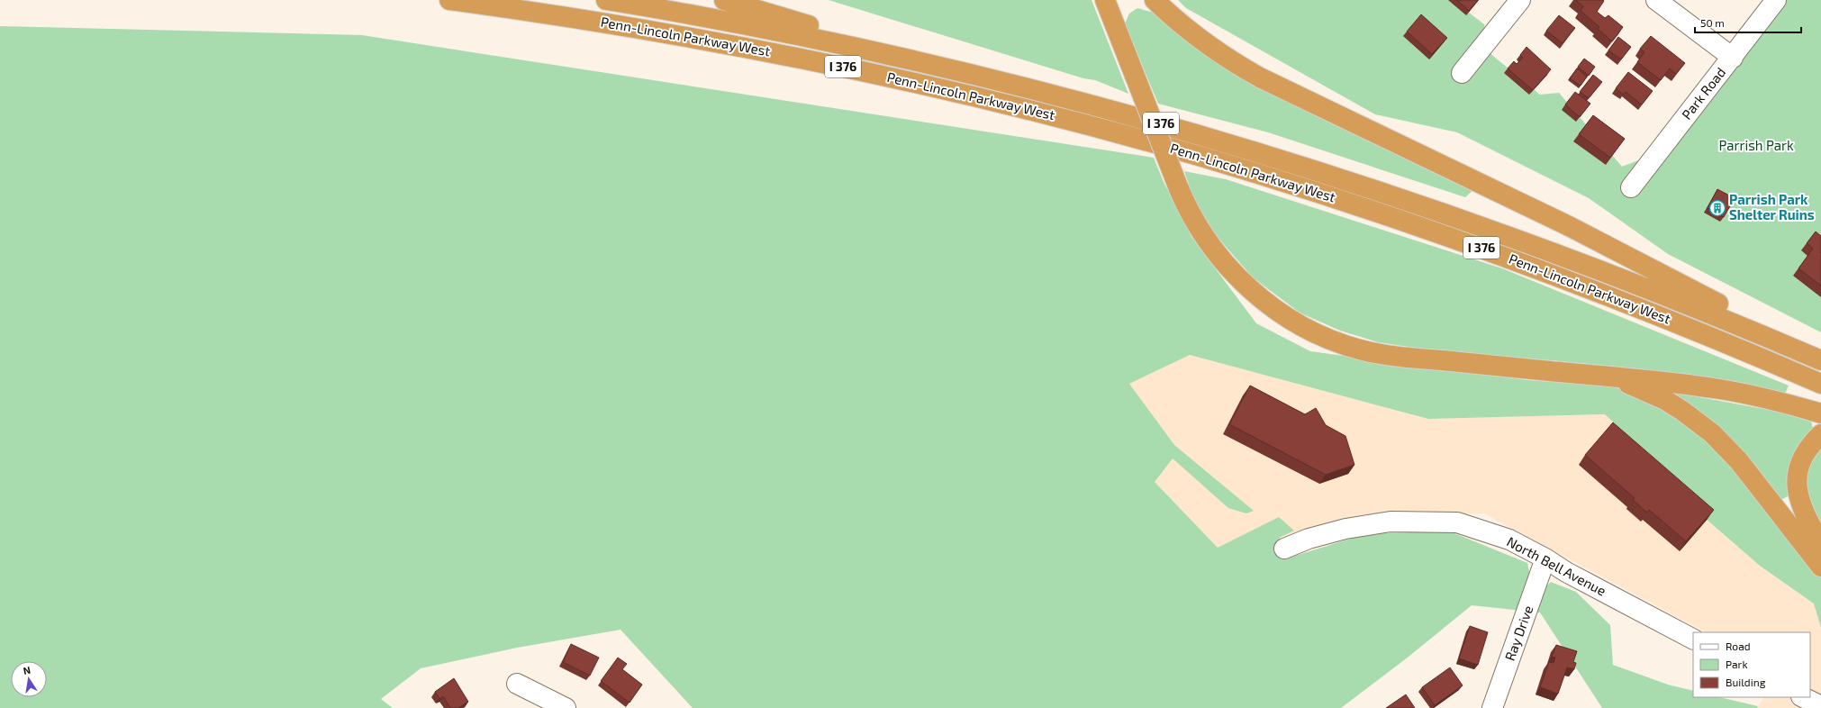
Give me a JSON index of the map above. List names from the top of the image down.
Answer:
{
  "streets": {
    "highway": ["Penn-Lincoln Parkway West", "I 376"],
    "street": ["Park Road", "North Bell Avenue", "Ray Drive"]
  },
  "crossings": [
    ["North Bell Avenue", "Ray Drive"]
  ],
  "parks": ["Parrish Park"],
  "places": {
    "building": ["Parrish Park Shelter Ruins"]
  },
  "legend": ["Road", "Park", "Building"],
  "scale_bar": "50 m",
  "north": "top"
}
